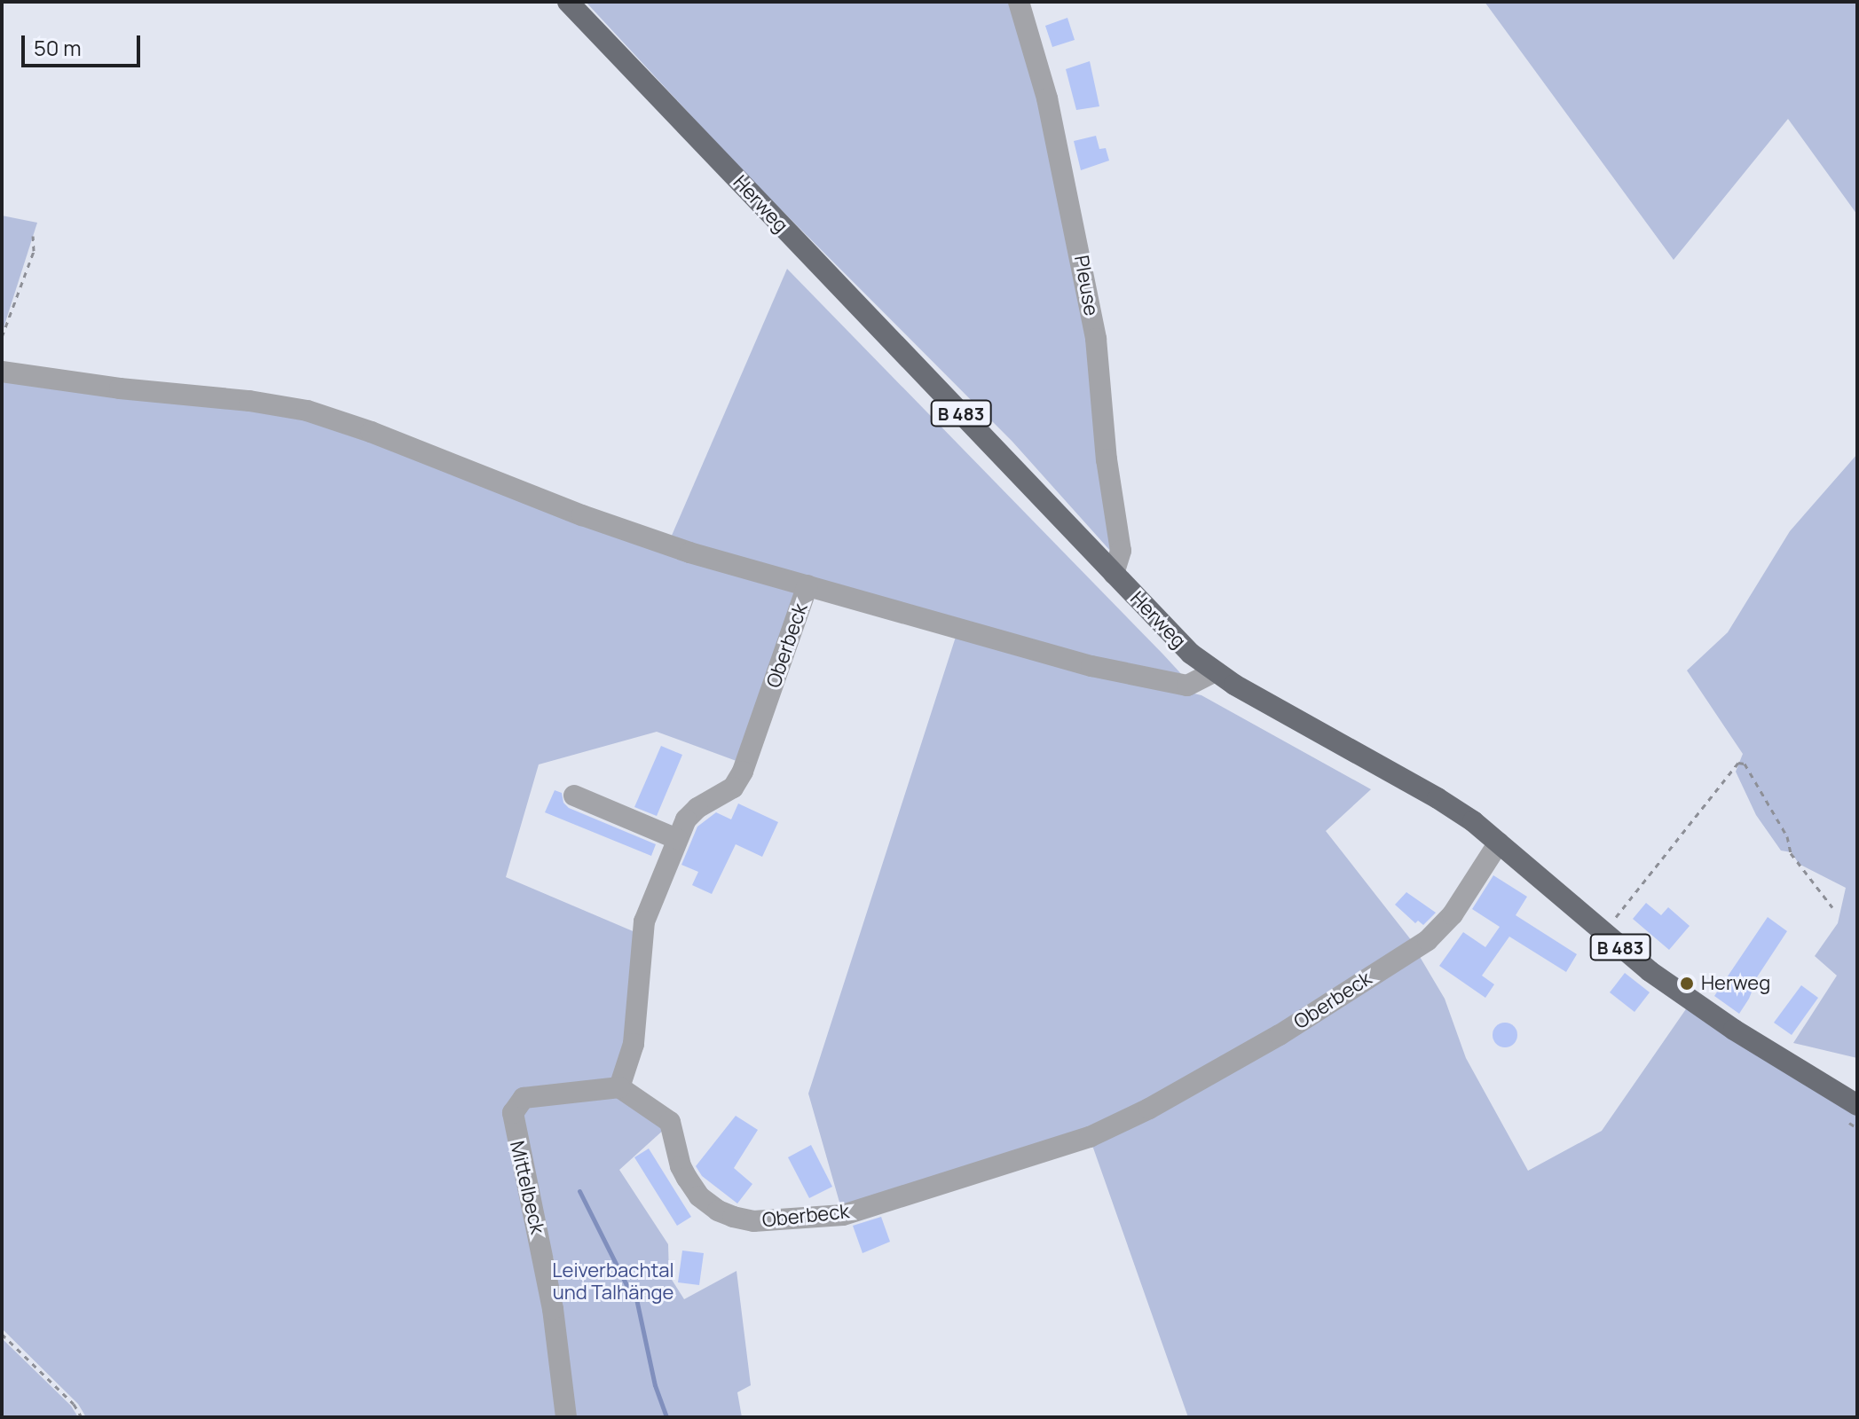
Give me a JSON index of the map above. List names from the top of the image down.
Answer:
{
  "streets": {
    "main road": ["Herweg", "B 483"],
    "street": ["Pleuse", "Oberbeck", "Mittelbeck"]
  },
  "crossings": [
    ["Herweg", "Pleuse"],
    ["Herweg", "Oberbeck"],
    ["Oberbeck", "Mittelbeck"]
  ],
  "parks": ["Leiverbachtal und Talhänge"],
  "places": ["Herweg"],
  "scale_bar": "50 m"
}
